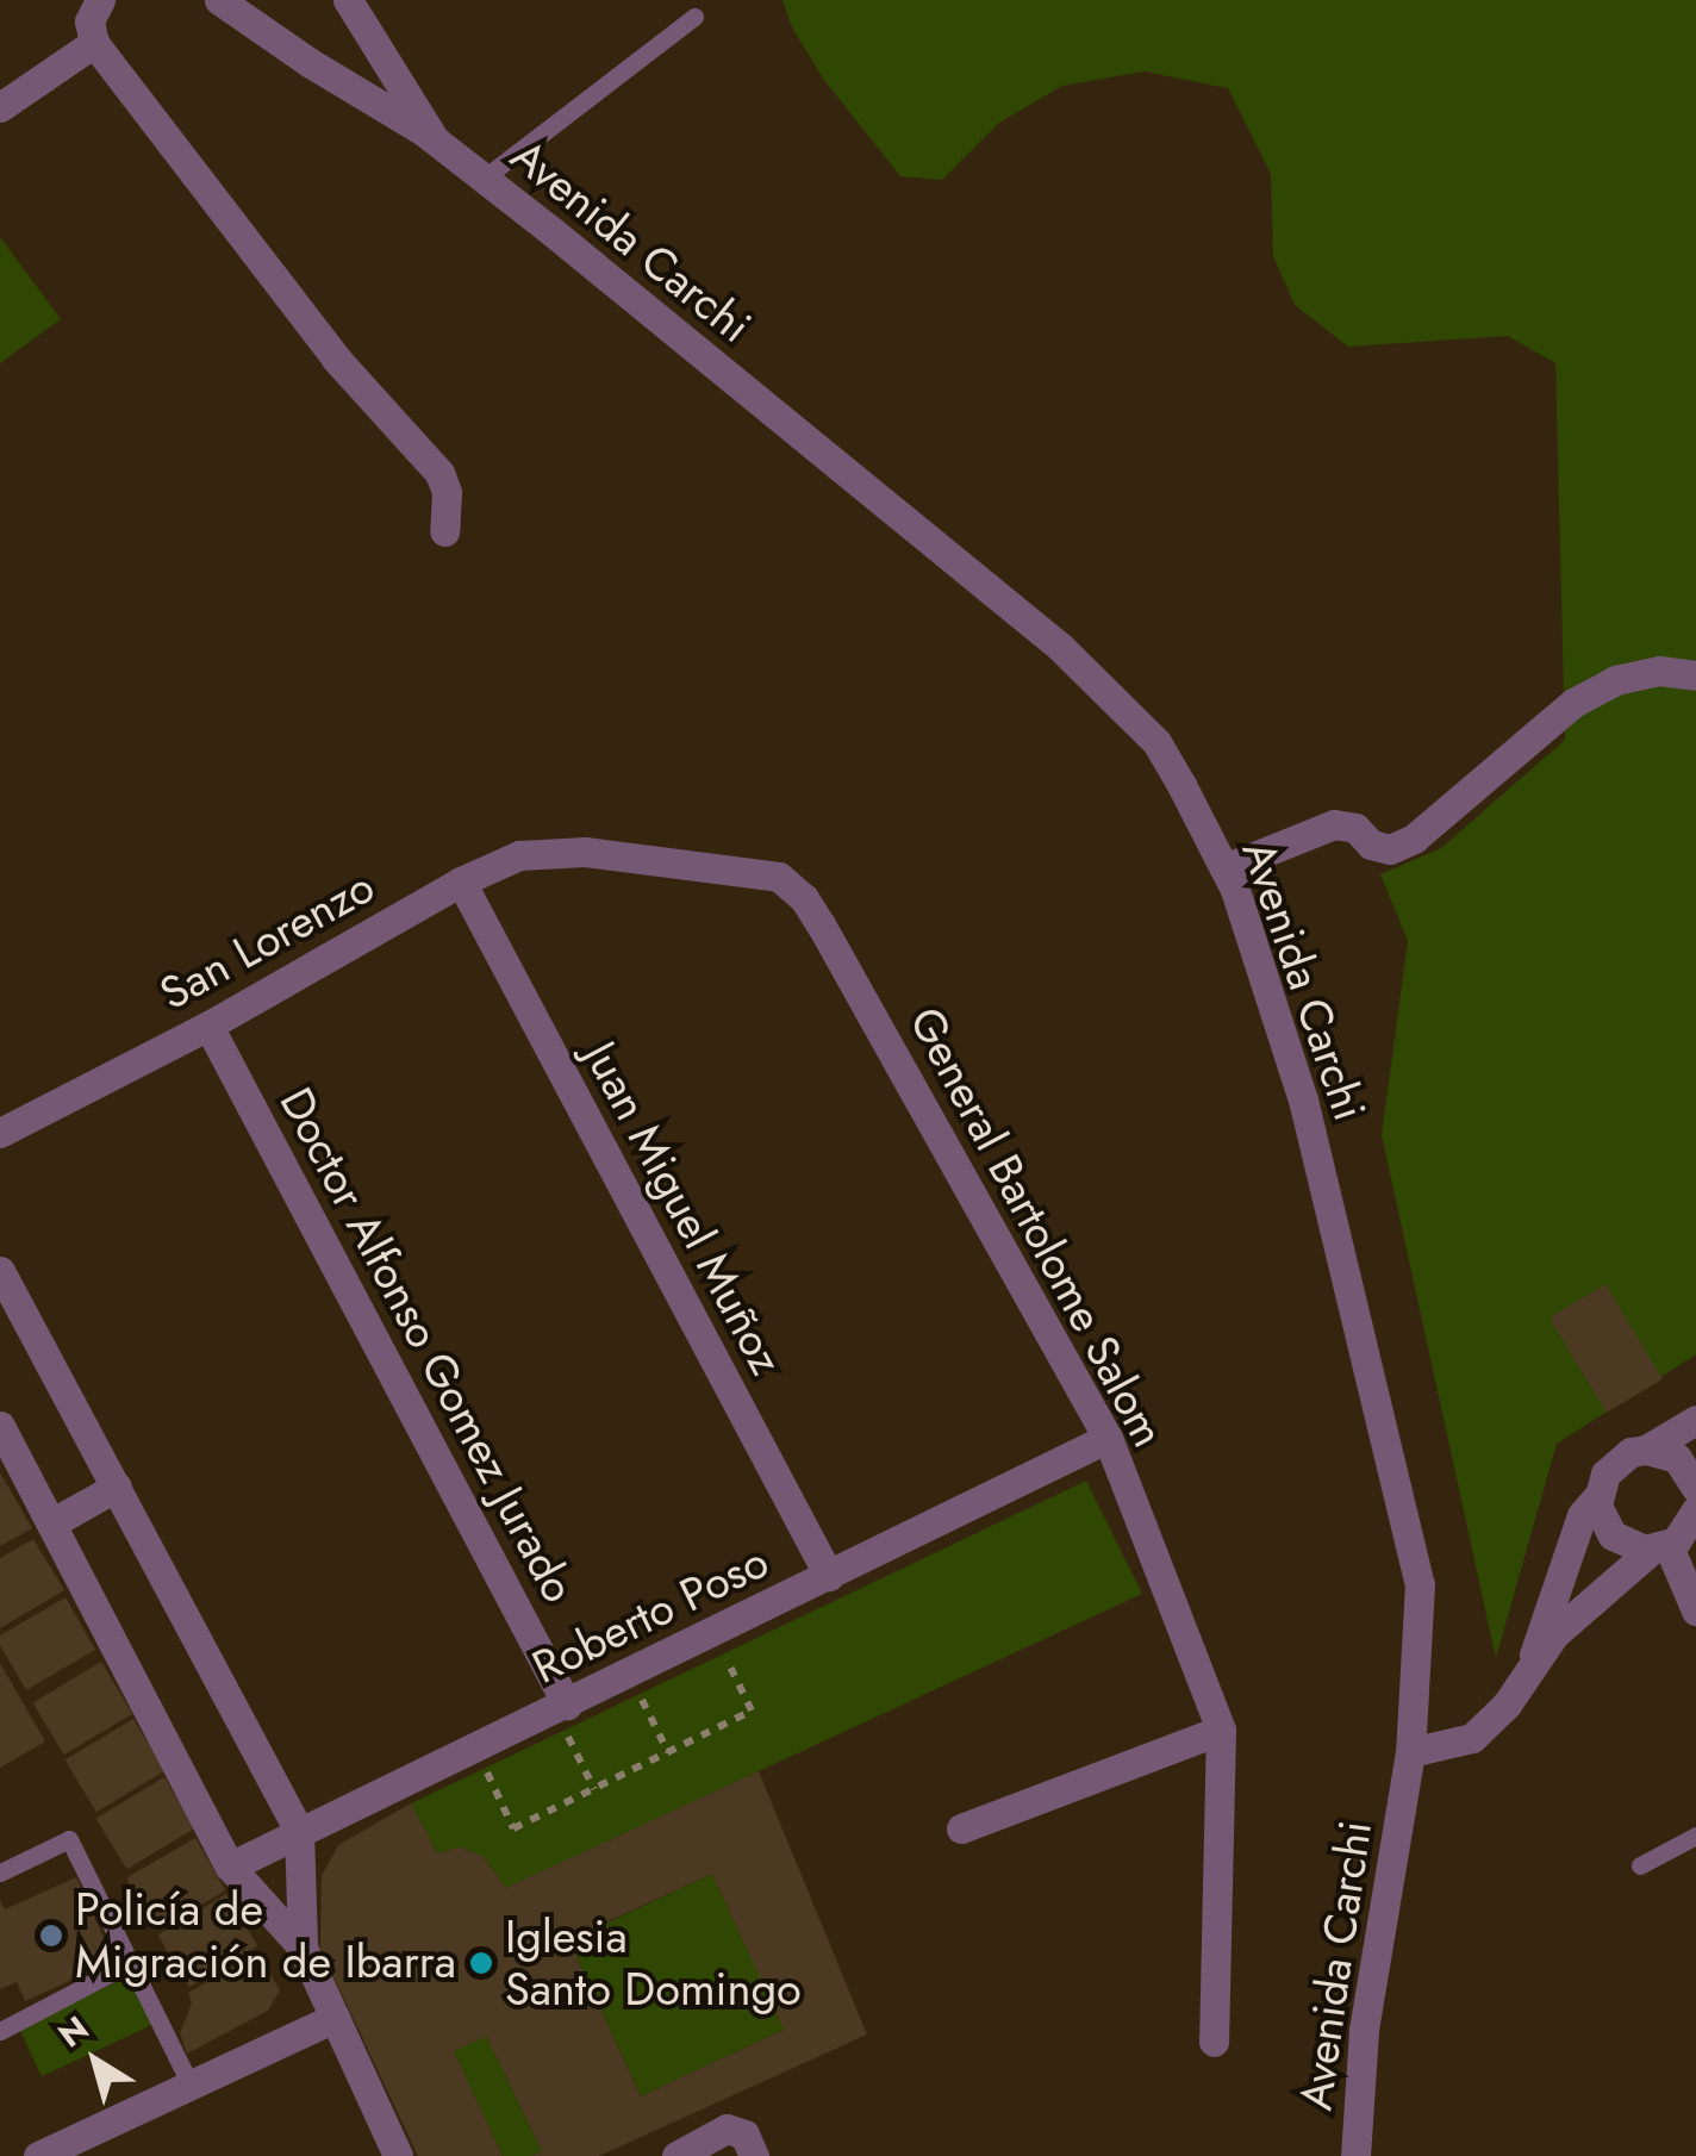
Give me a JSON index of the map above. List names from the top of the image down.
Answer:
{
  "streets": {
    "street": [
      "Avenida Carchi",
      "San Lorenzo",
      "Juan Miguel Muñoz",
      "General Bartolome Salom",
      "Doctor Alfonso Gomez Jurado",
      "Roberto Poso"
    ]
  },
  "crossings": [
    ["San Lorenzo", "Juan Miguel Muñoz"],
    ["San Lorenzo", "General Bartolome Salom"],
    ["San Lorenzo", "Doctor Alfonso Gomez Jurado"],
    ["Juan Miguel Muñoz", "Roberto Poso"],
    ["General Bartolome Salom", "Roberto Poso"],
    ["Doctor Alfonso Gomez Jurado", "Roberto Poso"]
  ],
  "places": ["Policía de Migración de Ibarra", "Iglesia Santo Domingo"],
  "north": "top left"
}
